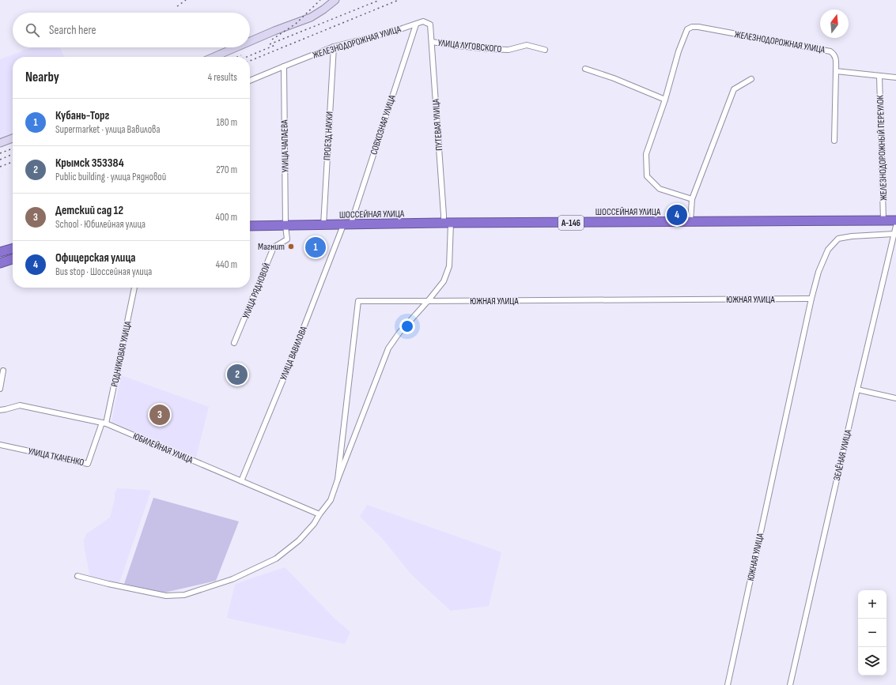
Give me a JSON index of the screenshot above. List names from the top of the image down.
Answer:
{
  "streets": {
    "highway": ["ШОССЕЙНАЯ УЛИЦА", "А-146"],
    "street": [
      "ЖЕЛЕЗНОДОРОЖНАЯ УЛИЦА",
      "УЛИЦА ЛУГОВСКОГО",
      "СОВХОЗНАЯ УЛИЦА",
      "ПУТЕВАЯ УЛИЦА",
      "ПРОЕЗД НАУКИ",
      "УЛИЦА ЧАПАЕВА",
      "ЖЕЛЕЗНОДОРОЖНЫЙ ПЕРЕУЛОК",
      "УЛИЦА РЯДНОВОЙ",
      "ЮЖНАЯ УЛИЦА",
      "УЛИЦА ВАВИЛОВА",
      "РОДНИКОВАЯ УЛИЦА",
      "ЮБИЛЕЙНАЯ УЛИЦА",
      "ЗЕЛЁНАЯ УЛИЦА",
      "УЛИЦА ТКАЧЕНКО"
    ]
  },
  "crossings": [
    ["ЖЕЛЕЗНОДОРОЖНАЯ УЛИЦА", "СОВХОЗНАЯ УЛИЦА"],
    ["ЖЕЛЕЗНОДОРОЖНАЯ УЛИЦА", "ПУТЕВАЯ УЛИЦА"],
    ["ЖЕЛЕЗНОДОРОЖНАЯ УЛИЦА", "ПРОЕЗД НАУКИ"],
    ["ЖЕЛЕЗНОДОРОЖНАЯ УЛИЦА", "УЛИЦА ЧАПАЕВА"],
    ["УЛИЦА ЛУГОВСКОГО", "ПУТЕВАЯ УЛИЦА"],
    ["СОВХОЗНАЯ УЛИЦА", "ШОССЕЙНАЯ УЛИЦА"],
    ["СОВХОЗНАЯ УЛИЦА", "УЛИЦА ВАВИЛОВА"],
    ["ПУТЕВАЯ УЛИЦА", "ШОССЕЙНАЯ УЛИЦА"],
    ["ПУТЕВАЯ УЛИЦА", "ЮЖНАЯ УЛИЦА"],
    ["ПРОЕЗД НАУКИ", "ШОССЕЙНАЯ УЛИЦА"],
    ["УЛИЦА ЧАПАЕВА", "ШОССЕЙНАЯ УЛИЦА"],
    ["УЛИЦА ЧАПАЕВА", "УЛИЦА РЯДНОВОЙ"],
    ["ЖЕЛЕЗНОДОРОЖНЫЙ ПЕРЕУЛОК", "ШОССЕЙНАЯ УЛИЦА"],
    ["ШОССЕЙНАЯ УЛИЦА", "УЛИЦА РЯДНОВОЙ"],
    ["ШОССЕЙНАЯ УЛИЦА", "УЛИЦА ВАВИЛОВА"],
    ["ЮЖНАЯ УЛИЦА", "ЗЕЛЁНАЯ УЛИЦА"],
    ["УЛИЦА ВАВИЛОВА", "ЮБИЛЕЙНАЯ УЛИЦА"],
    ["РОДНИКОВАЯ УЛИЦА", "ЮБИЛЕЙНАЯ УЛИЦА"],
    ["РОДНИКОВАЯ УЛИЦА", "УЛИЦА ТКАЧЕНКО"],
    ["ЮБИЛЕЙНАЯ УЛИЦА", "УЛИЦА ТКАЧЕНКО"]
  ],
  "places": ["Магнит"],
  "north": "top",
  "page": {
    "search": "Search here",
    "heading": ["Nearby", "4 results"],
    "list": [
      {
        "mark": "1",
        "name": "Кубань-Торг",
        "note": "Supermarket · улица Вавилова",
        "value": "180 m"
      },
      {
        "mark": "2",
        "name": "Крымск 353384",
        "note": "Public building · улица Рядновой",
        "value": "270 m"
      },
      {
        "mark": "3",
        "name": "Детский сад 12",
        "note": "School · Юбилейная улица",
        "value": "400 m"
      },
      {
        "mark": "4",
        "name": "Офицерская улица",
        "note": "Bus stop · Шоссейная улица",
        "value": "440 m"
      }
    ],
    "pins": [
      "4",
      "1",
      "2",
      "3"
    ],
    "map_buttons": ["+", "−"]
  }
}
